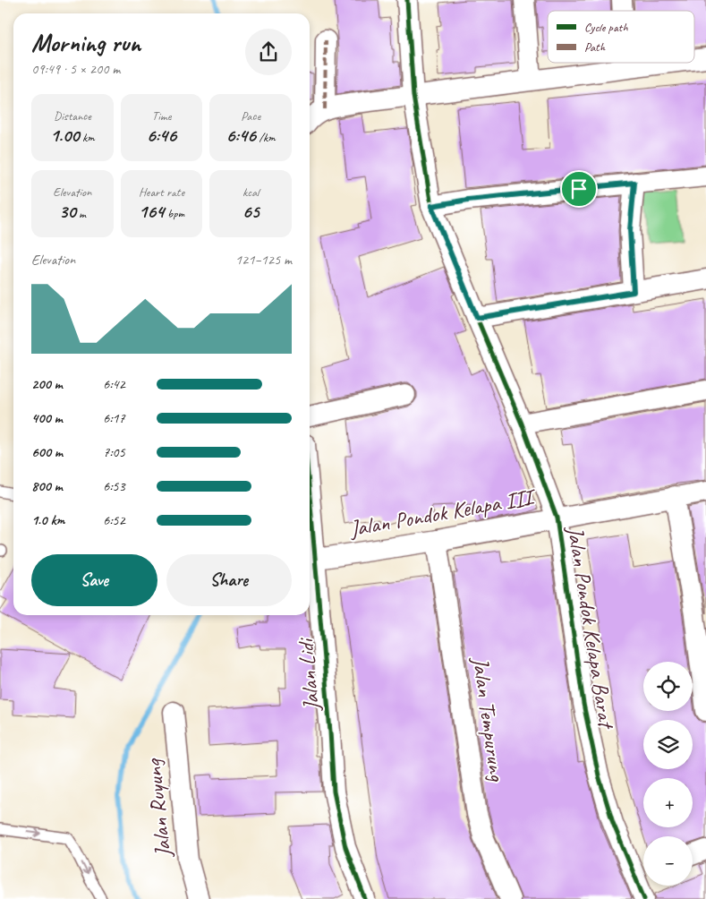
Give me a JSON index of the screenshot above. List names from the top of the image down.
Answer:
{
  "streets": {
    "street": [
      "Jalan Pondok Kelapa III",
      "Jalan Pondok Kelapa Barat",
      "Jalan Lidi",
      "Jalan Tempurung",
      "Jalan Ruyung"
    ]
  },
  "crossings": [
    ["Jalan Pondok Kelapa III", "Jalan Pondok Kelapa Barat"],
    ["Jalan Pondok Kelapa III", "Jalan Lidi"],
    ["Jalan Pondok Kelapa III", "Jalan Tempurung"]
  ],
  "legend": ["Cycle path", "Path"],
  "page": {
    "heading": ["Morning run", "09:49 · 5 × 200 m"],
    "stats": [
      ["Distance", "1.00 km"],
      ["Time", "6:46"],
      ["Pace", "6:46 /km"],
      ["Elevation", "30 m"],
      ["Heart rate", "164 bpm"],
      ["kcal", "65"]
    ],
    "chart": ["Elevation", "121–125 m"],
    "list": [
      {
        "name": "200 m",
        "note": "6:42"
      },
      {
        "name": "400 m",
        "note": "6:17"
      },
      {
        "name": "600 m",
        "note": "7:05"
      },
      {
        "name": "800 m",
        "note": "6:53"
      },
      {
        "name": "1.0 km",
        "note": "6:52"
      }
    ],
    "buttons": ["Save", "Share"],
    "map_buttons": ["+", "−"]
  }
}
